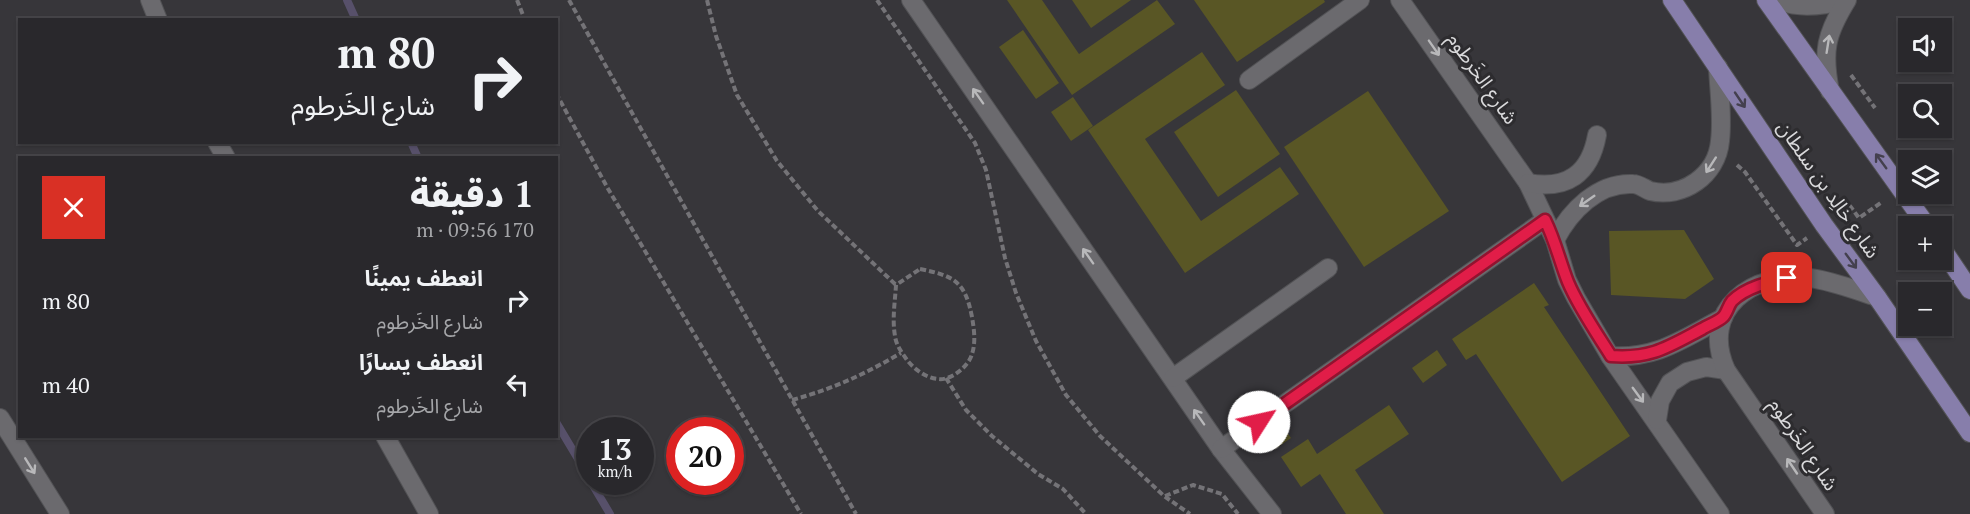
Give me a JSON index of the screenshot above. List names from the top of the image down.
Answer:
{
  "streets": {
    "main road": ["شارع خالِد بن سلطان"],
    "street": ["شارع الخَرطوم"]
  },
  "crossings": [
    ["شارع الخَرطوم", "شارع خالِد بن سلطان"]
  ],
  "page": {
    "map_buttons": ["+", "−"],
    "turn": ["80 m", "شارع الخَرطوم"],
    "heading": ["1 دقيقة", "170 m · 09:56"],
    "list": [
      {
        "name": "انعطف يمينًا",
        "note": "شارع الخَرطوم",
        "value": "80 m"
      },
      {
        "name": "انعطف يسارًا",
        "note": "شارع الخَرطوم",
        "value": "40 m"
      }
    ],
    "speed": "13 km/h",
    "limit": "20"
  }
}
